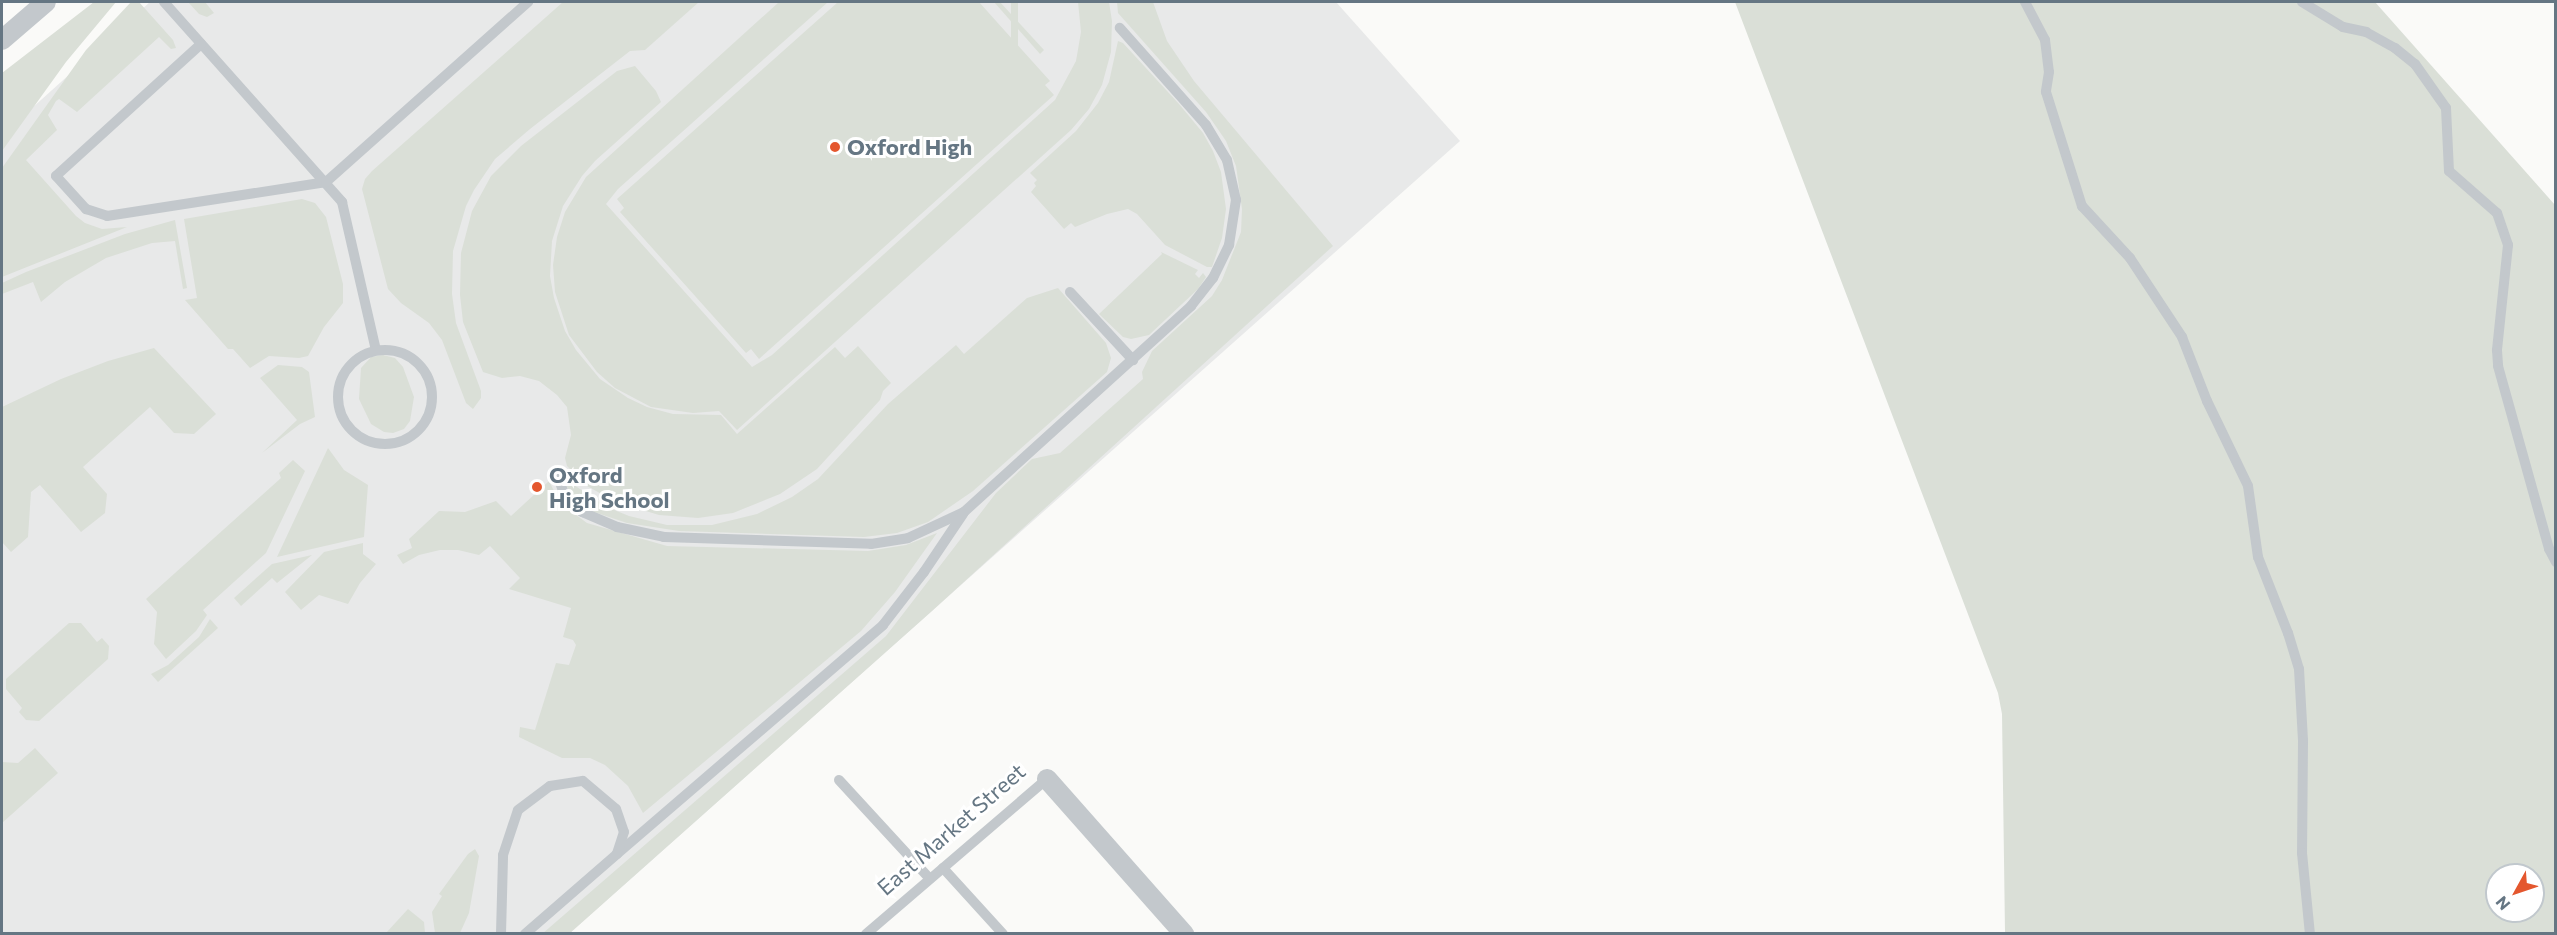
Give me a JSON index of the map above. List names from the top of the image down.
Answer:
{
  "streets": {
    "street": ["East Market Street"]
  },
  "places": ["Oxford High", "Oxford High School"],
  "north": "bottom left"
}
